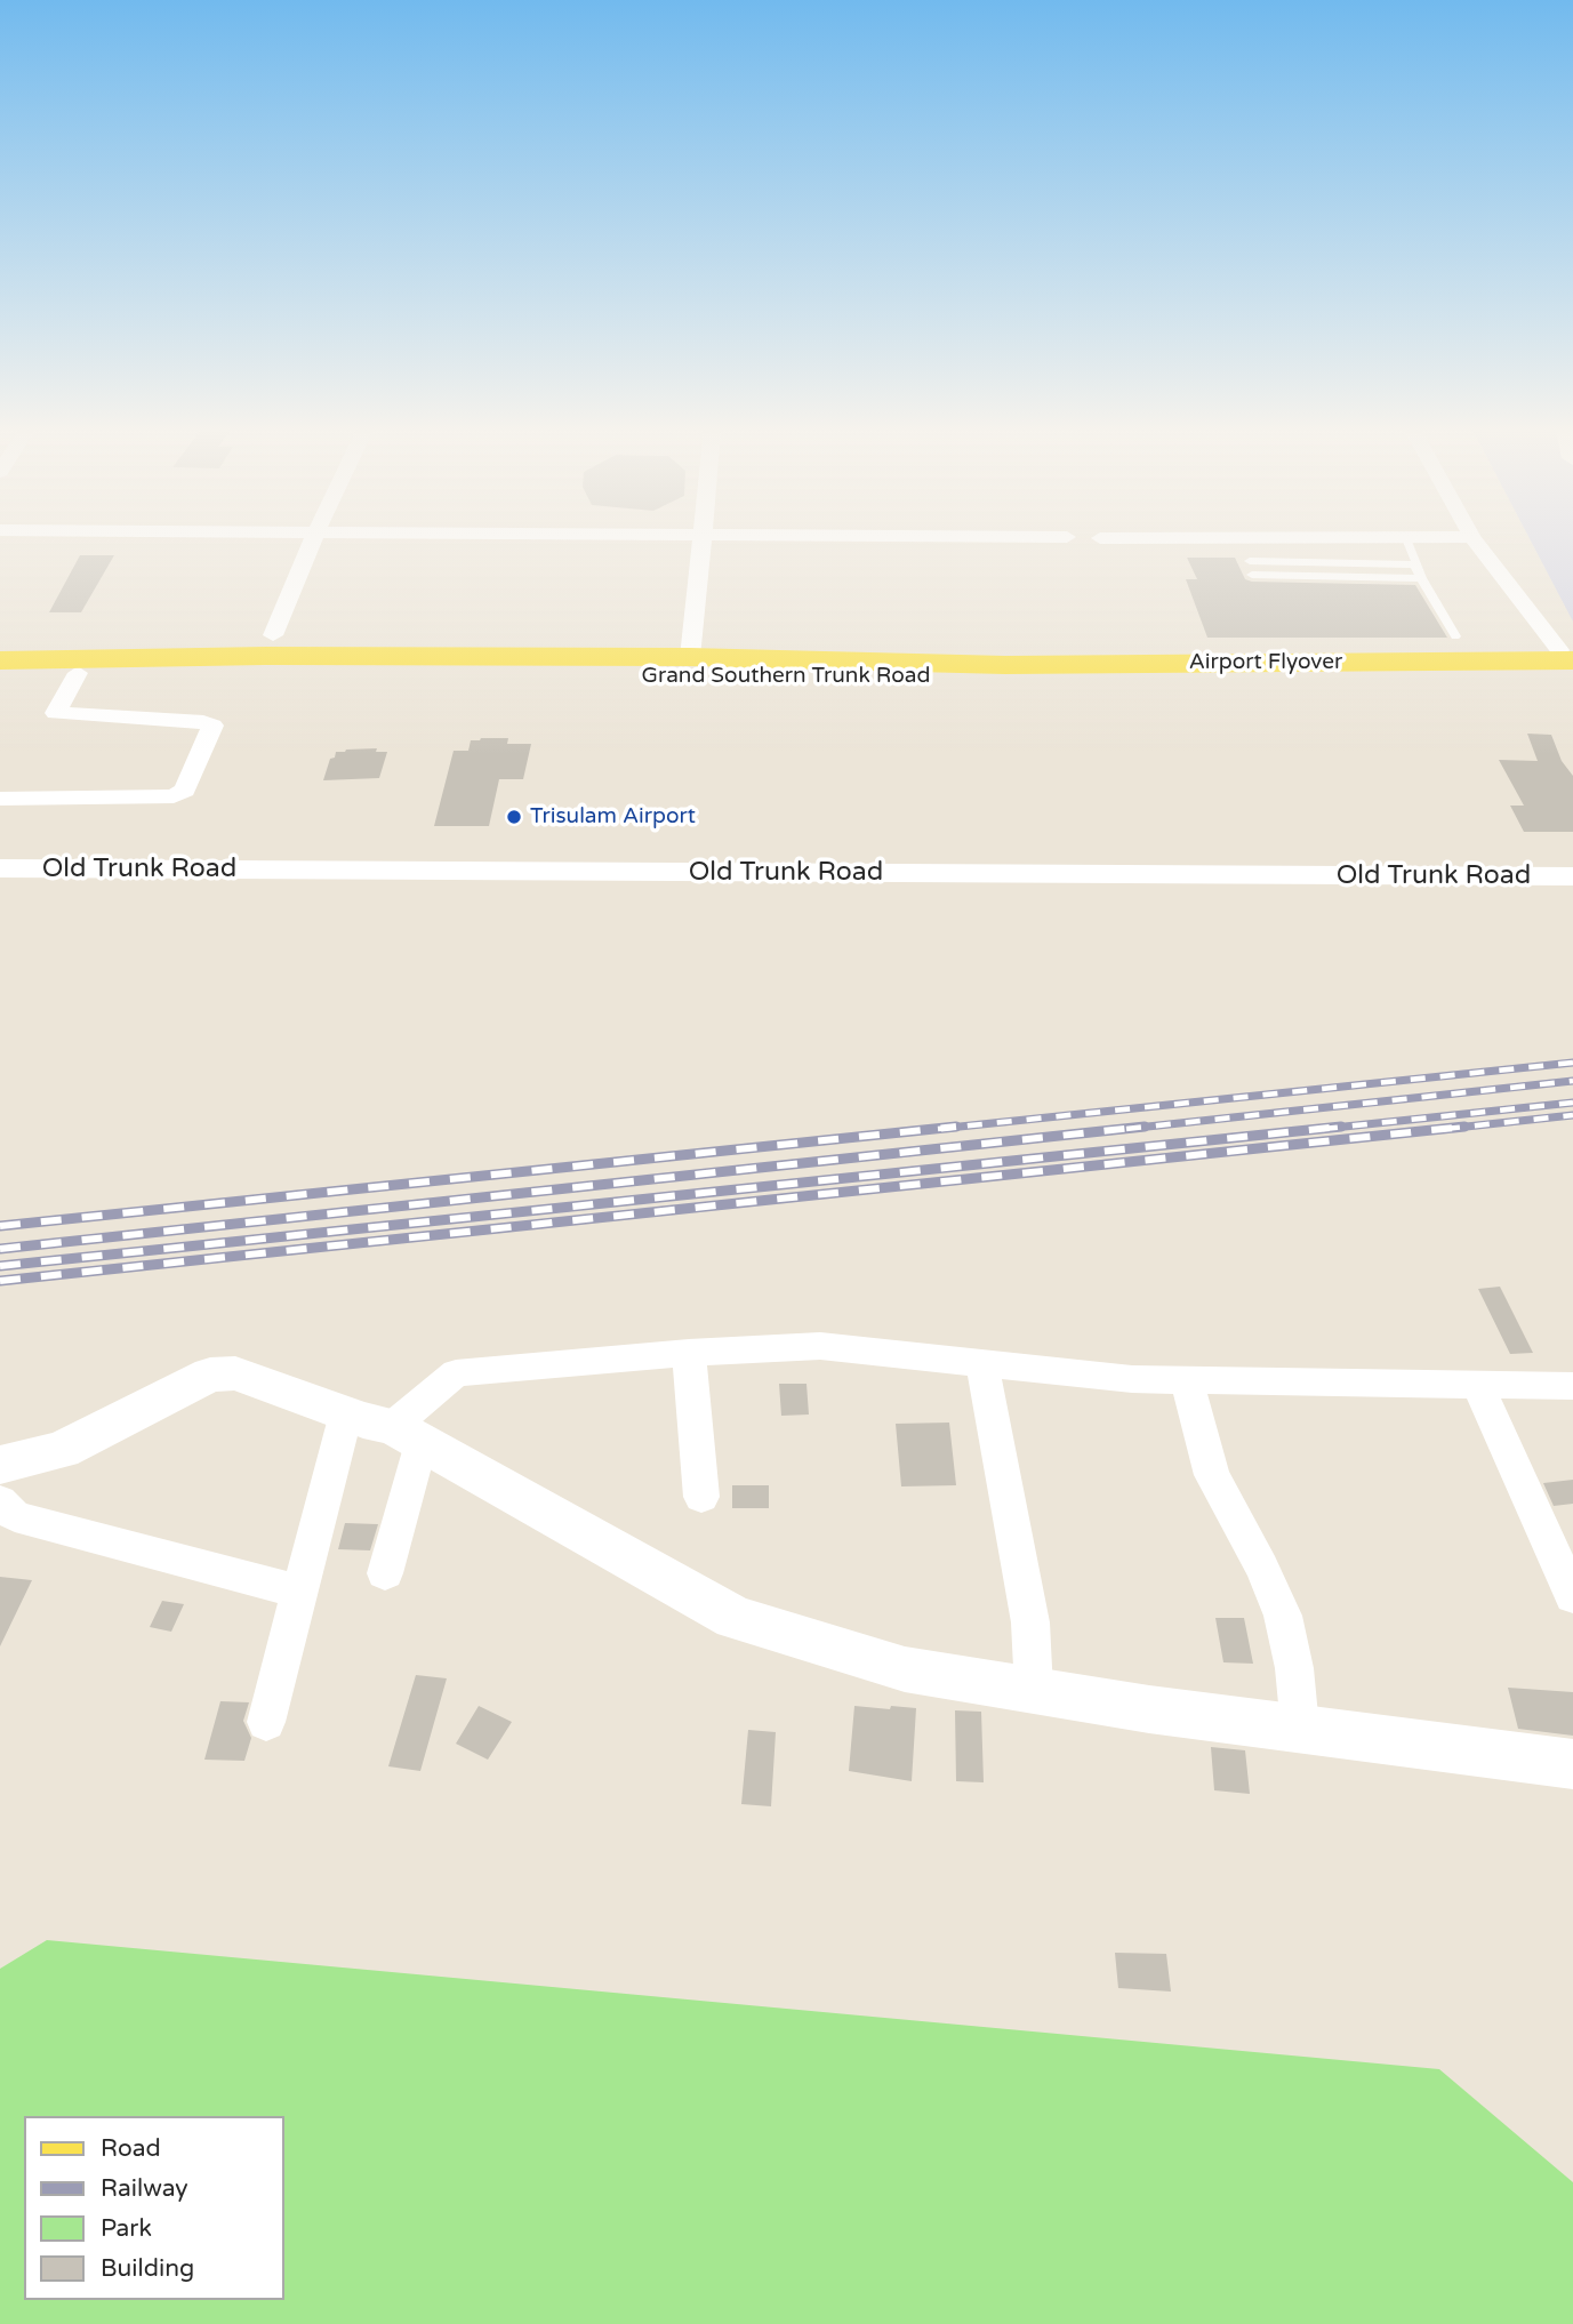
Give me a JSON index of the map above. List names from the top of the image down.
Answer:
{
  "streets": {
    "main road": ["Airport Flyover", "Grand Southern Trunk Road"],
    "street": ["Old Trunk Road"]
  },
  "crossings": [
    ["Airport Flyover", "Grand Southern Trunk Road"]
  ],
  "places": ["Trisulam Airport"],
  "legend": [
    "Road",
    "Railway",
    "Park",
    "Building"
  ]
}
